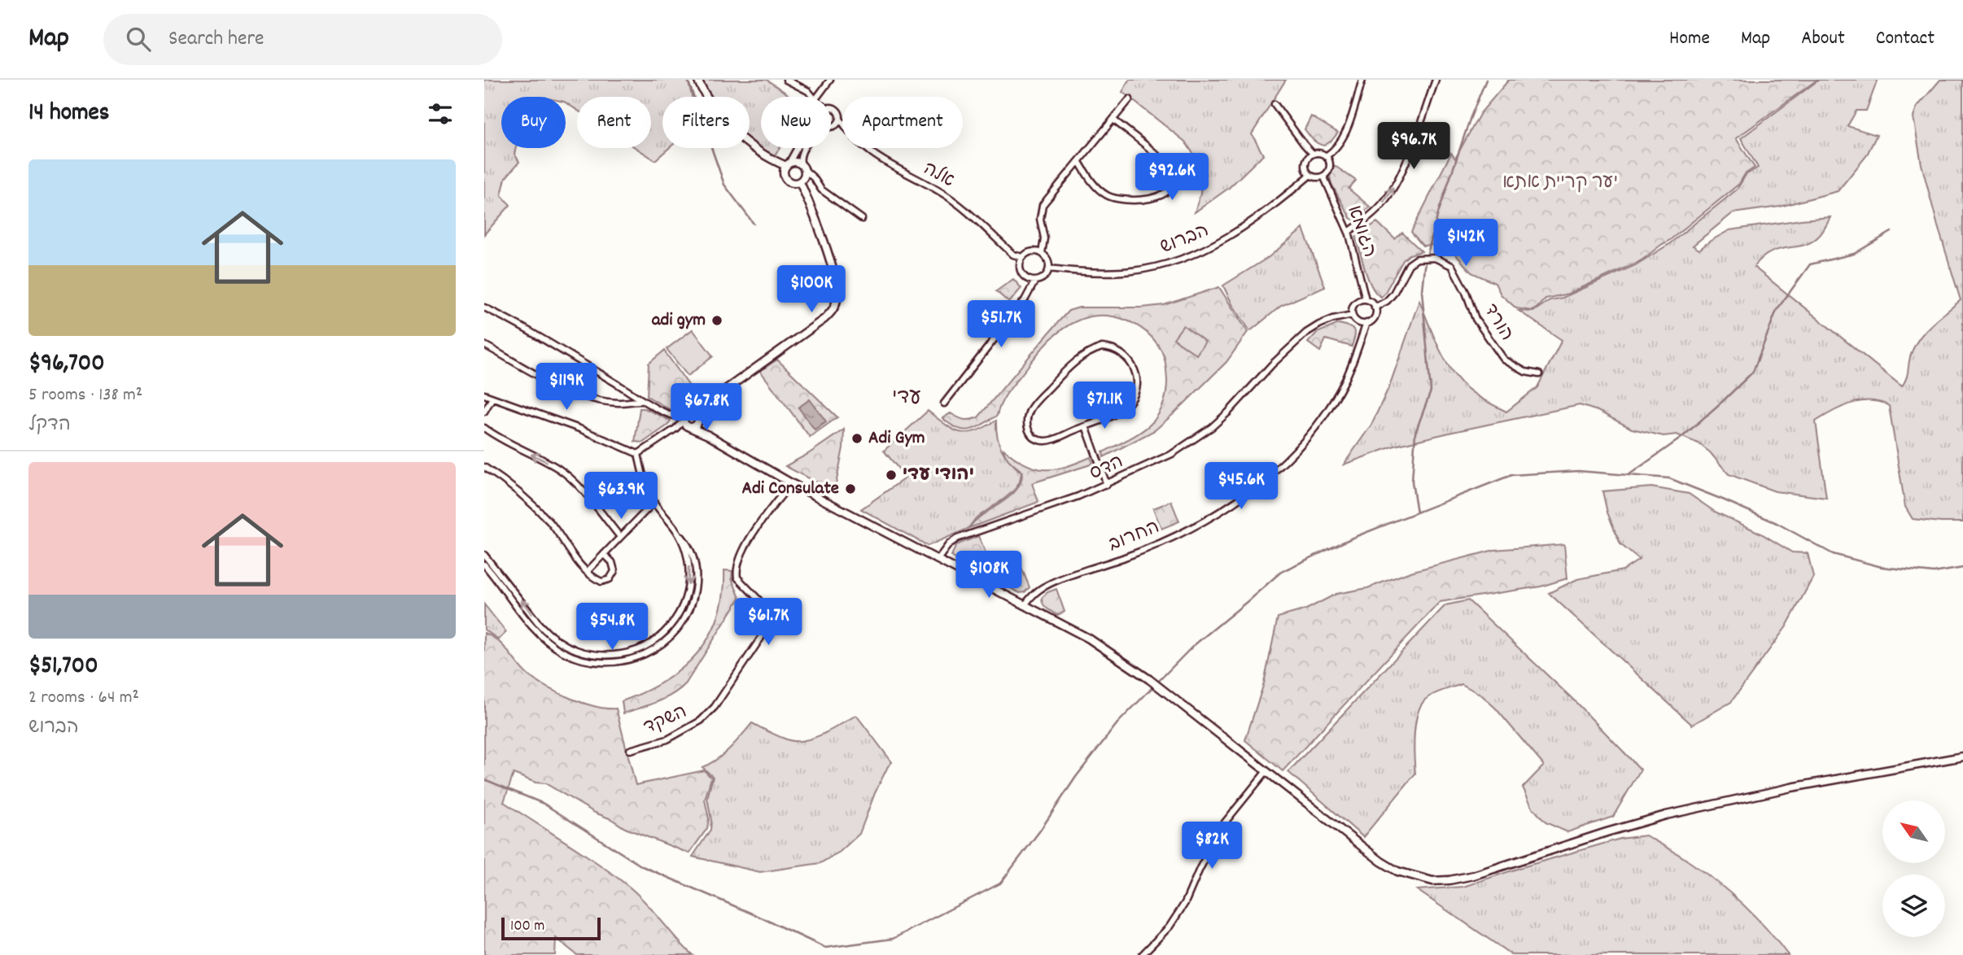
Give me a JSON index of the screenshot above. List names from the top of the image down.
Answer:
{
  "streets": {
    "street": [
      "אלה",
      "הגומא",
      "הברוש",
      "הורד",
      "הדס",
      "החרוב",
      "השקד"
    ]
  },
  "crossings": [
    ["אלה", "הברוש"],
    ["הגומא", "הברוש"],
    ["הגומא", "הורד"],
    ["הגומא", "הדס"],
    ["הגומא", "החרוב"],
    ["הורד", "הדס"],
    ["הורד", "החרוב"],
    ["הדס", "החרוב"]
  ],
  "districts": ["עדי"],
  "parks": ["יער קריית אתא"],
  "places": [
    "adi gym",
    "Adi Gym",
    "יהודי עדי",
    "Adi Consulate"
  ],
  "scale_bar": "100 m",
  "north": "top left",
  "page": {
    "header": "Map",
    "search": "Search here",
    "nav": [
      "Home",
      "Map",
      "About",
      "Contact"
    ],
    "heading": "14 homes",
    "chip": [
      "Buy",
      "Rent",
      "Filters",
      "New",
      "Apartment"
    ],
    "price": [
      "$96.7K",
      "$92.6K",
      "$142K",
      "$100K",
      "$51.7K",
      "$119K",
      "$71.1K",
      "$67.8K",
      "$45.6K",
      "$63.9K",
      "$108K",
      "$61.7K",
      "$54.8K",
      "$82K"
    ],
    "list": [
      {
        "name": "$96,700",
        "note": "5 rooms · 138 m² · הדקל"
      },
      {
        "name": "$51,700",
        "note": "2 rooms · 64 m² · הברוש"
      }
    ],
    "scale": "100 m"
  }
}
